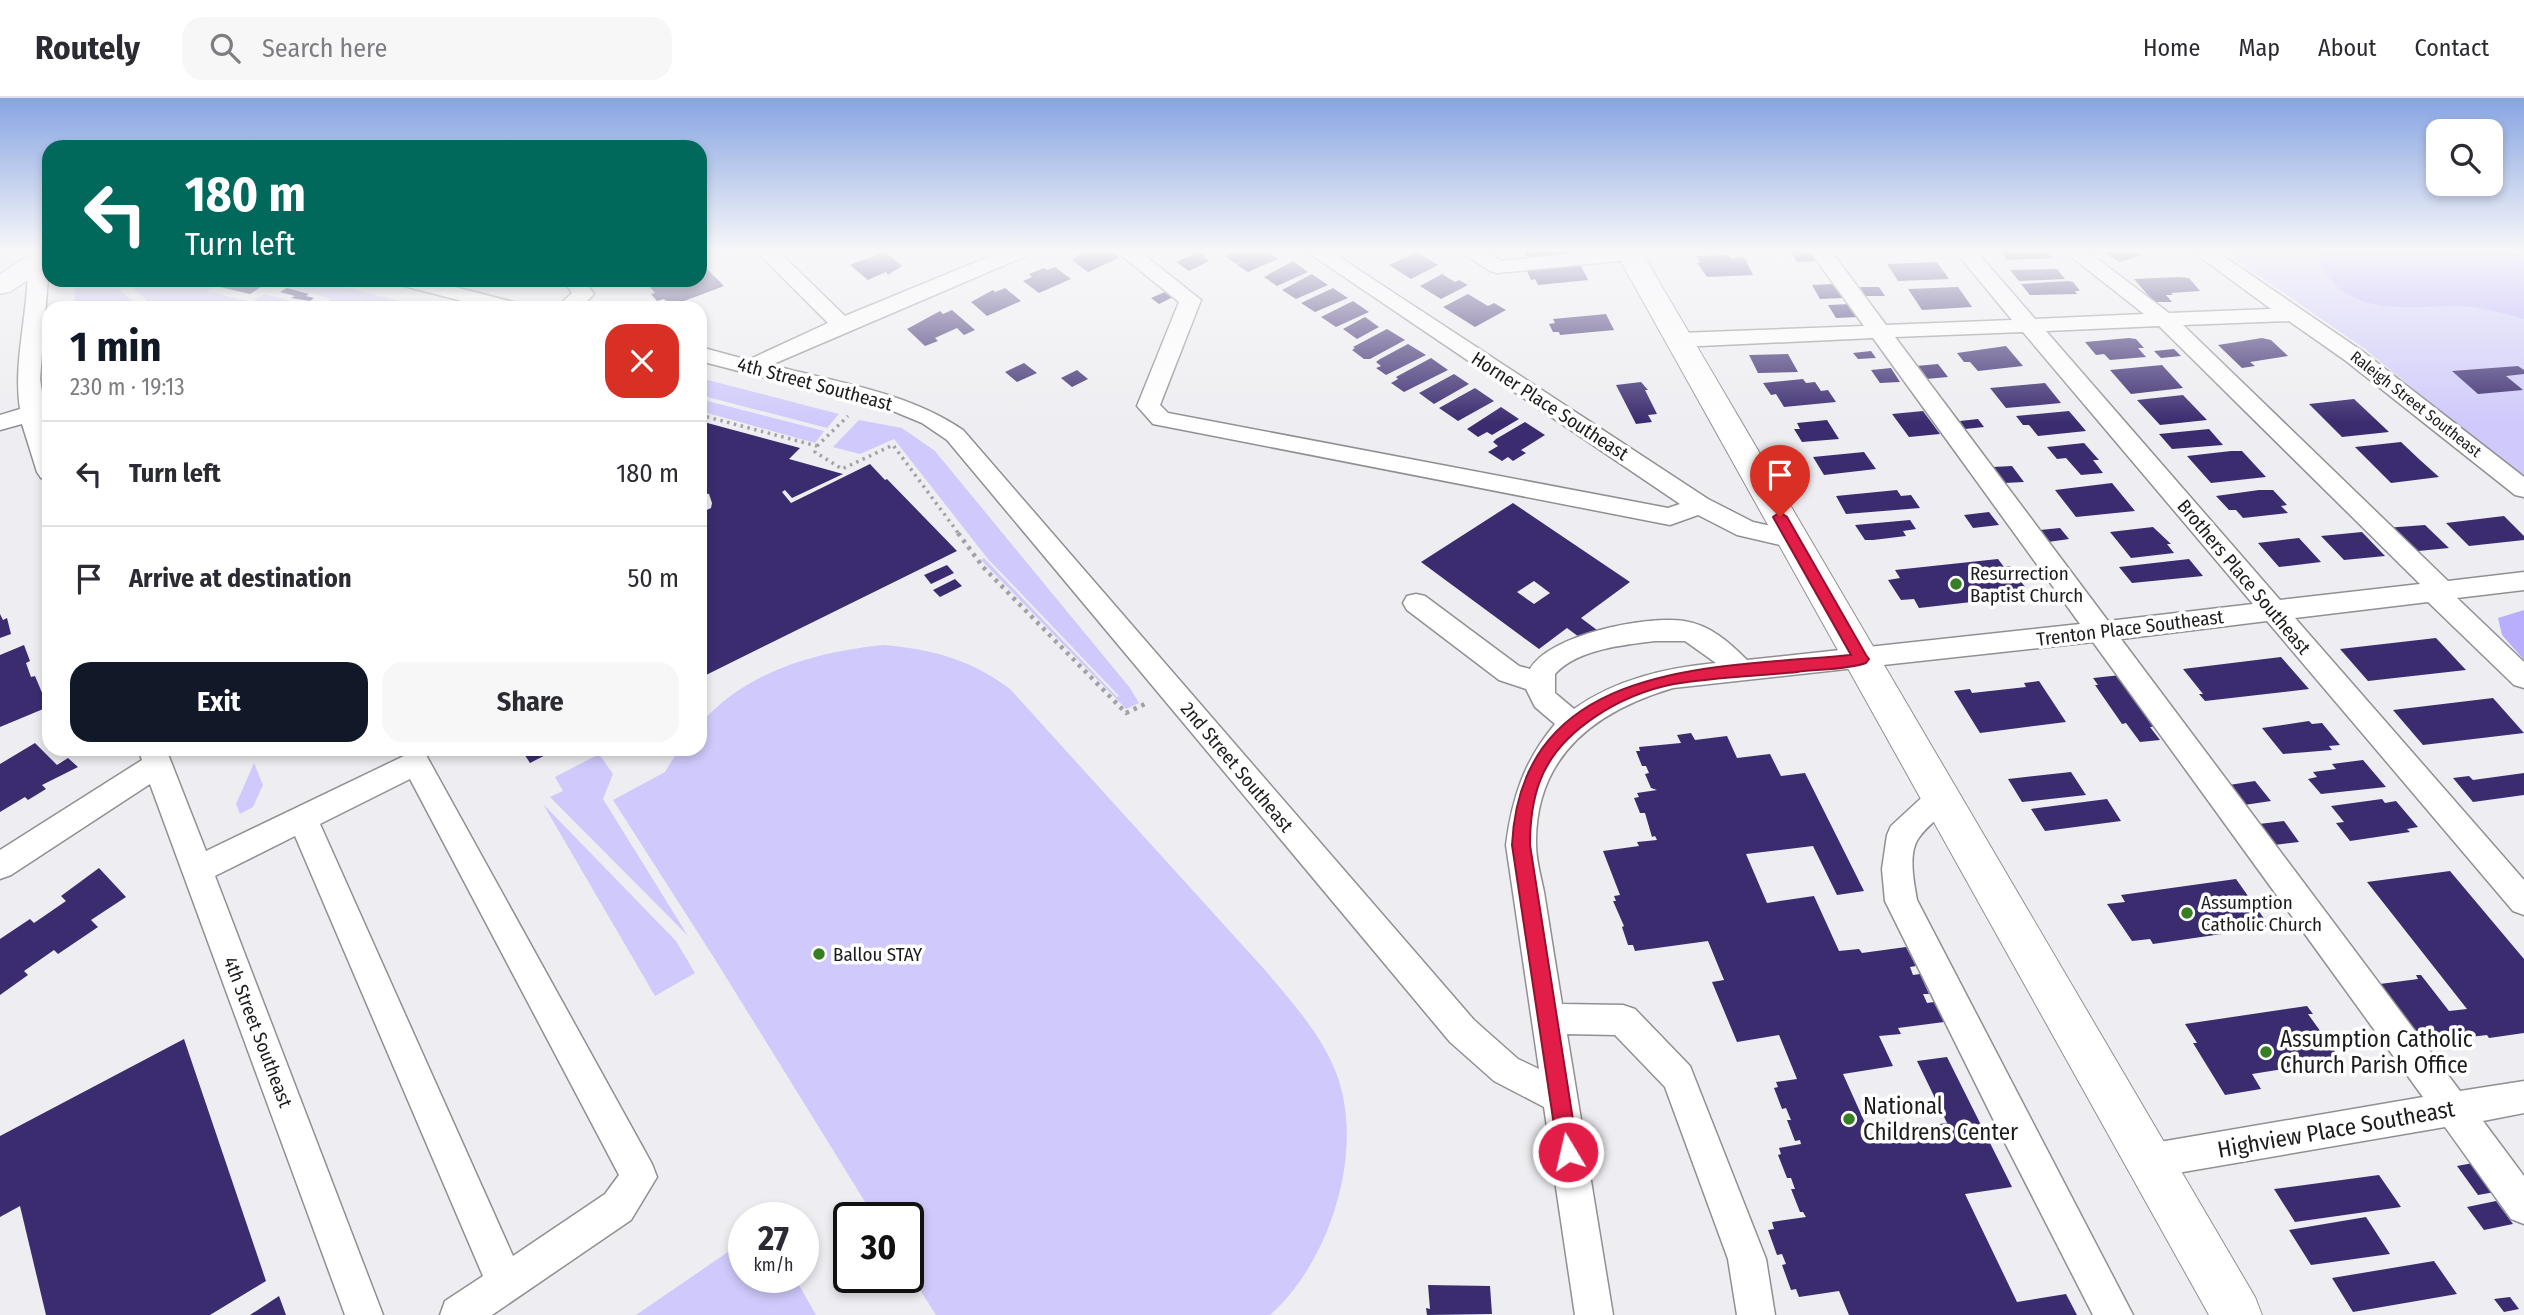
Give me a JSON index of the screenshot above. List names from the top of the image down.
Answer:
{
  "streets": {
    "street": [
      "4th Street Southeast",
      "Raleigh Street Southeast",
      "Horner Place Southeast",
      "Brothers Place Southeast",
      "Trenton Place Southeast",
      "2nd Street Southeast",
      "Highview Place Southeast"
    ]
  },
  "crossings": [
    ["4th Street Southeast", "2nd Street Southeast"],
    ["Brothers Place Southeast", "Trenton Place Southeast"],
    ["Trenton Place Southeast", "2nd Street Southeast"]
  ],
  "places": [
    "Resurrection Baptist Church",
    "Assumption Catholic Church",
    "Ballou STAY",
    "Assumption Catholic Church Parish Office",
    "National Childrens Center"
  ],
  "page": {
    "header": "Routely",
    "search": "Search here",
    "nav": [
      "Home",
      "Map",
      "About",
      "Contact"
    ],
    "turn": ["180 m", "Turn left"],
    "heading": ["1 min", "230 m · 19:13"],
    "list": [
      {
        "name": "Turn left",
        "value": "180 m"
      },
      {
        "name": "Arrive at destination",
        "value": "50 m"
      }
    ],
    "buttons": ["Exit", "Share"],
    "speed": "27 km/h",
    "limit": "30"
  }
}
